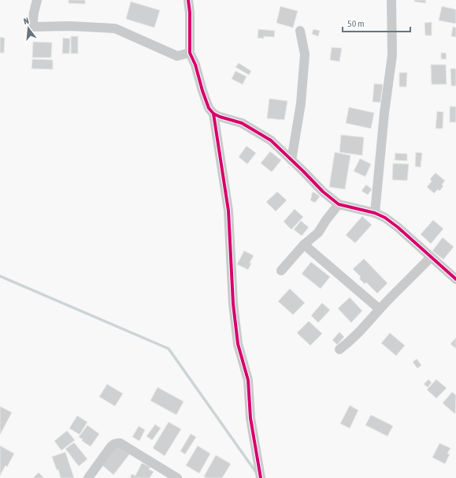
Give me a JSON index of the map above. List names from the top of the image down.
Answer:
{
  "scale_bar": "50 m",
  "north": "top"
}
